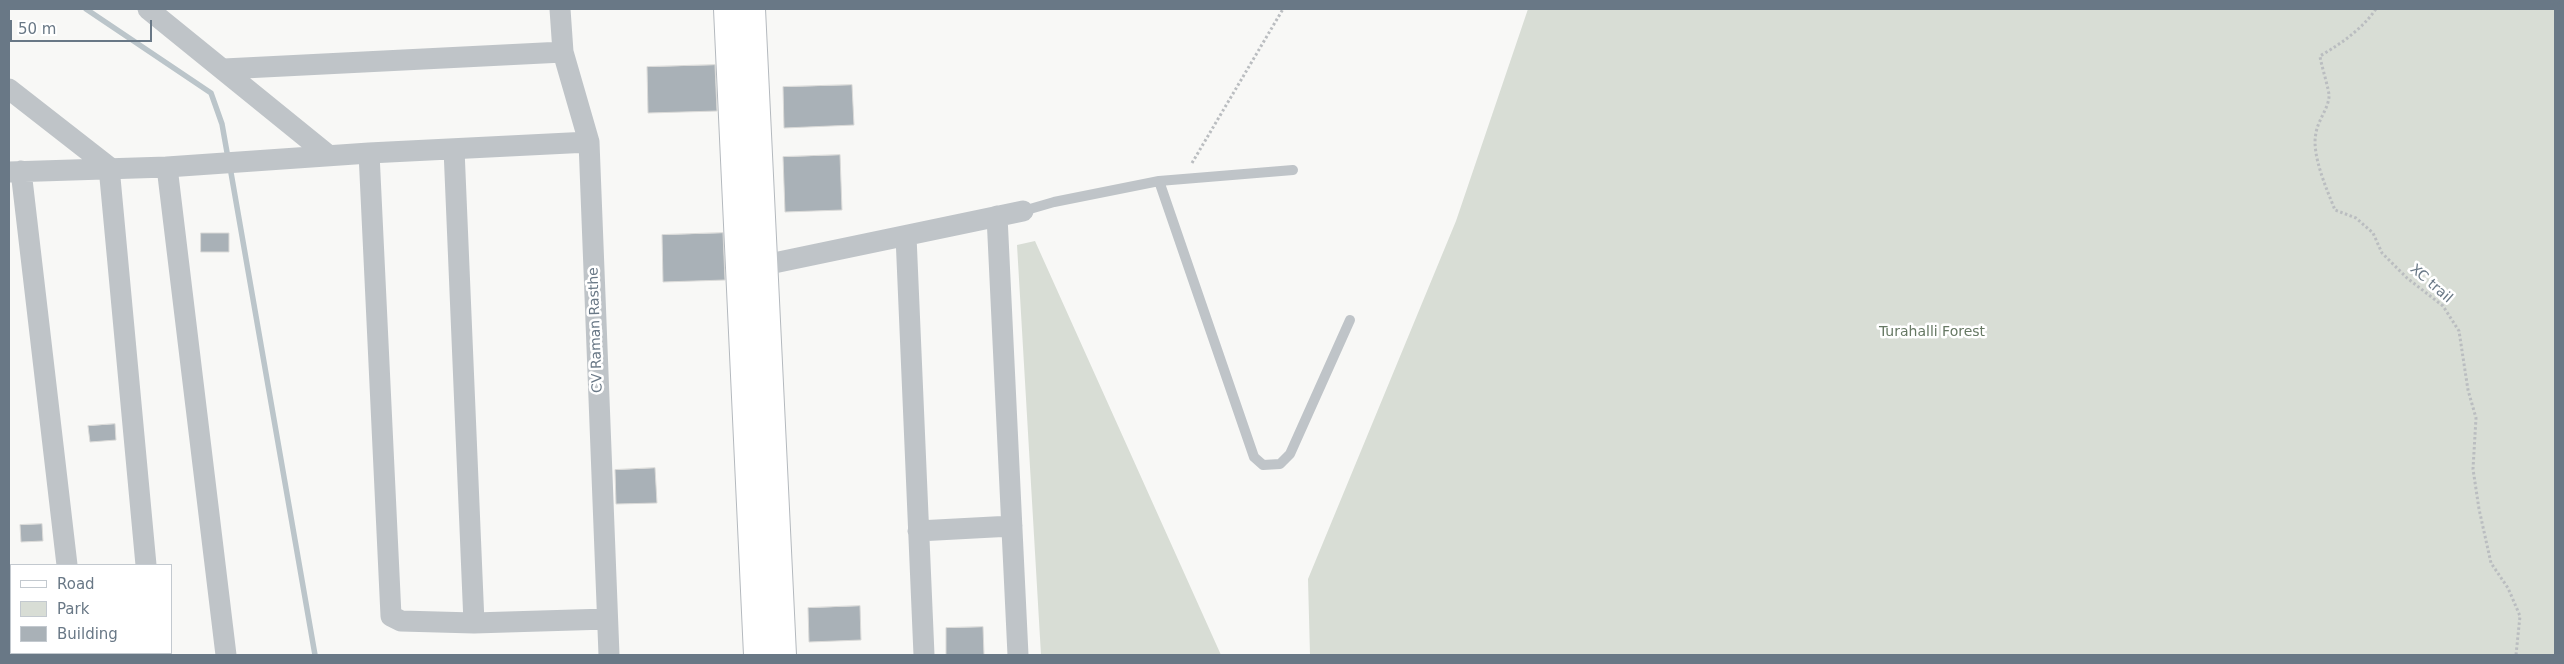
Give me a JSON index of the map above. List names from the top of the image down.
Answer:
{
  "streets": {
    "street": ["CV Raman Rasthe"],
    "path": ["XC trail"]
  },
  "parks": ["Turahalli Forest"],
  "legend": ["Road", "Park", "Building"],
  "scale_bar": "50 m"
}
